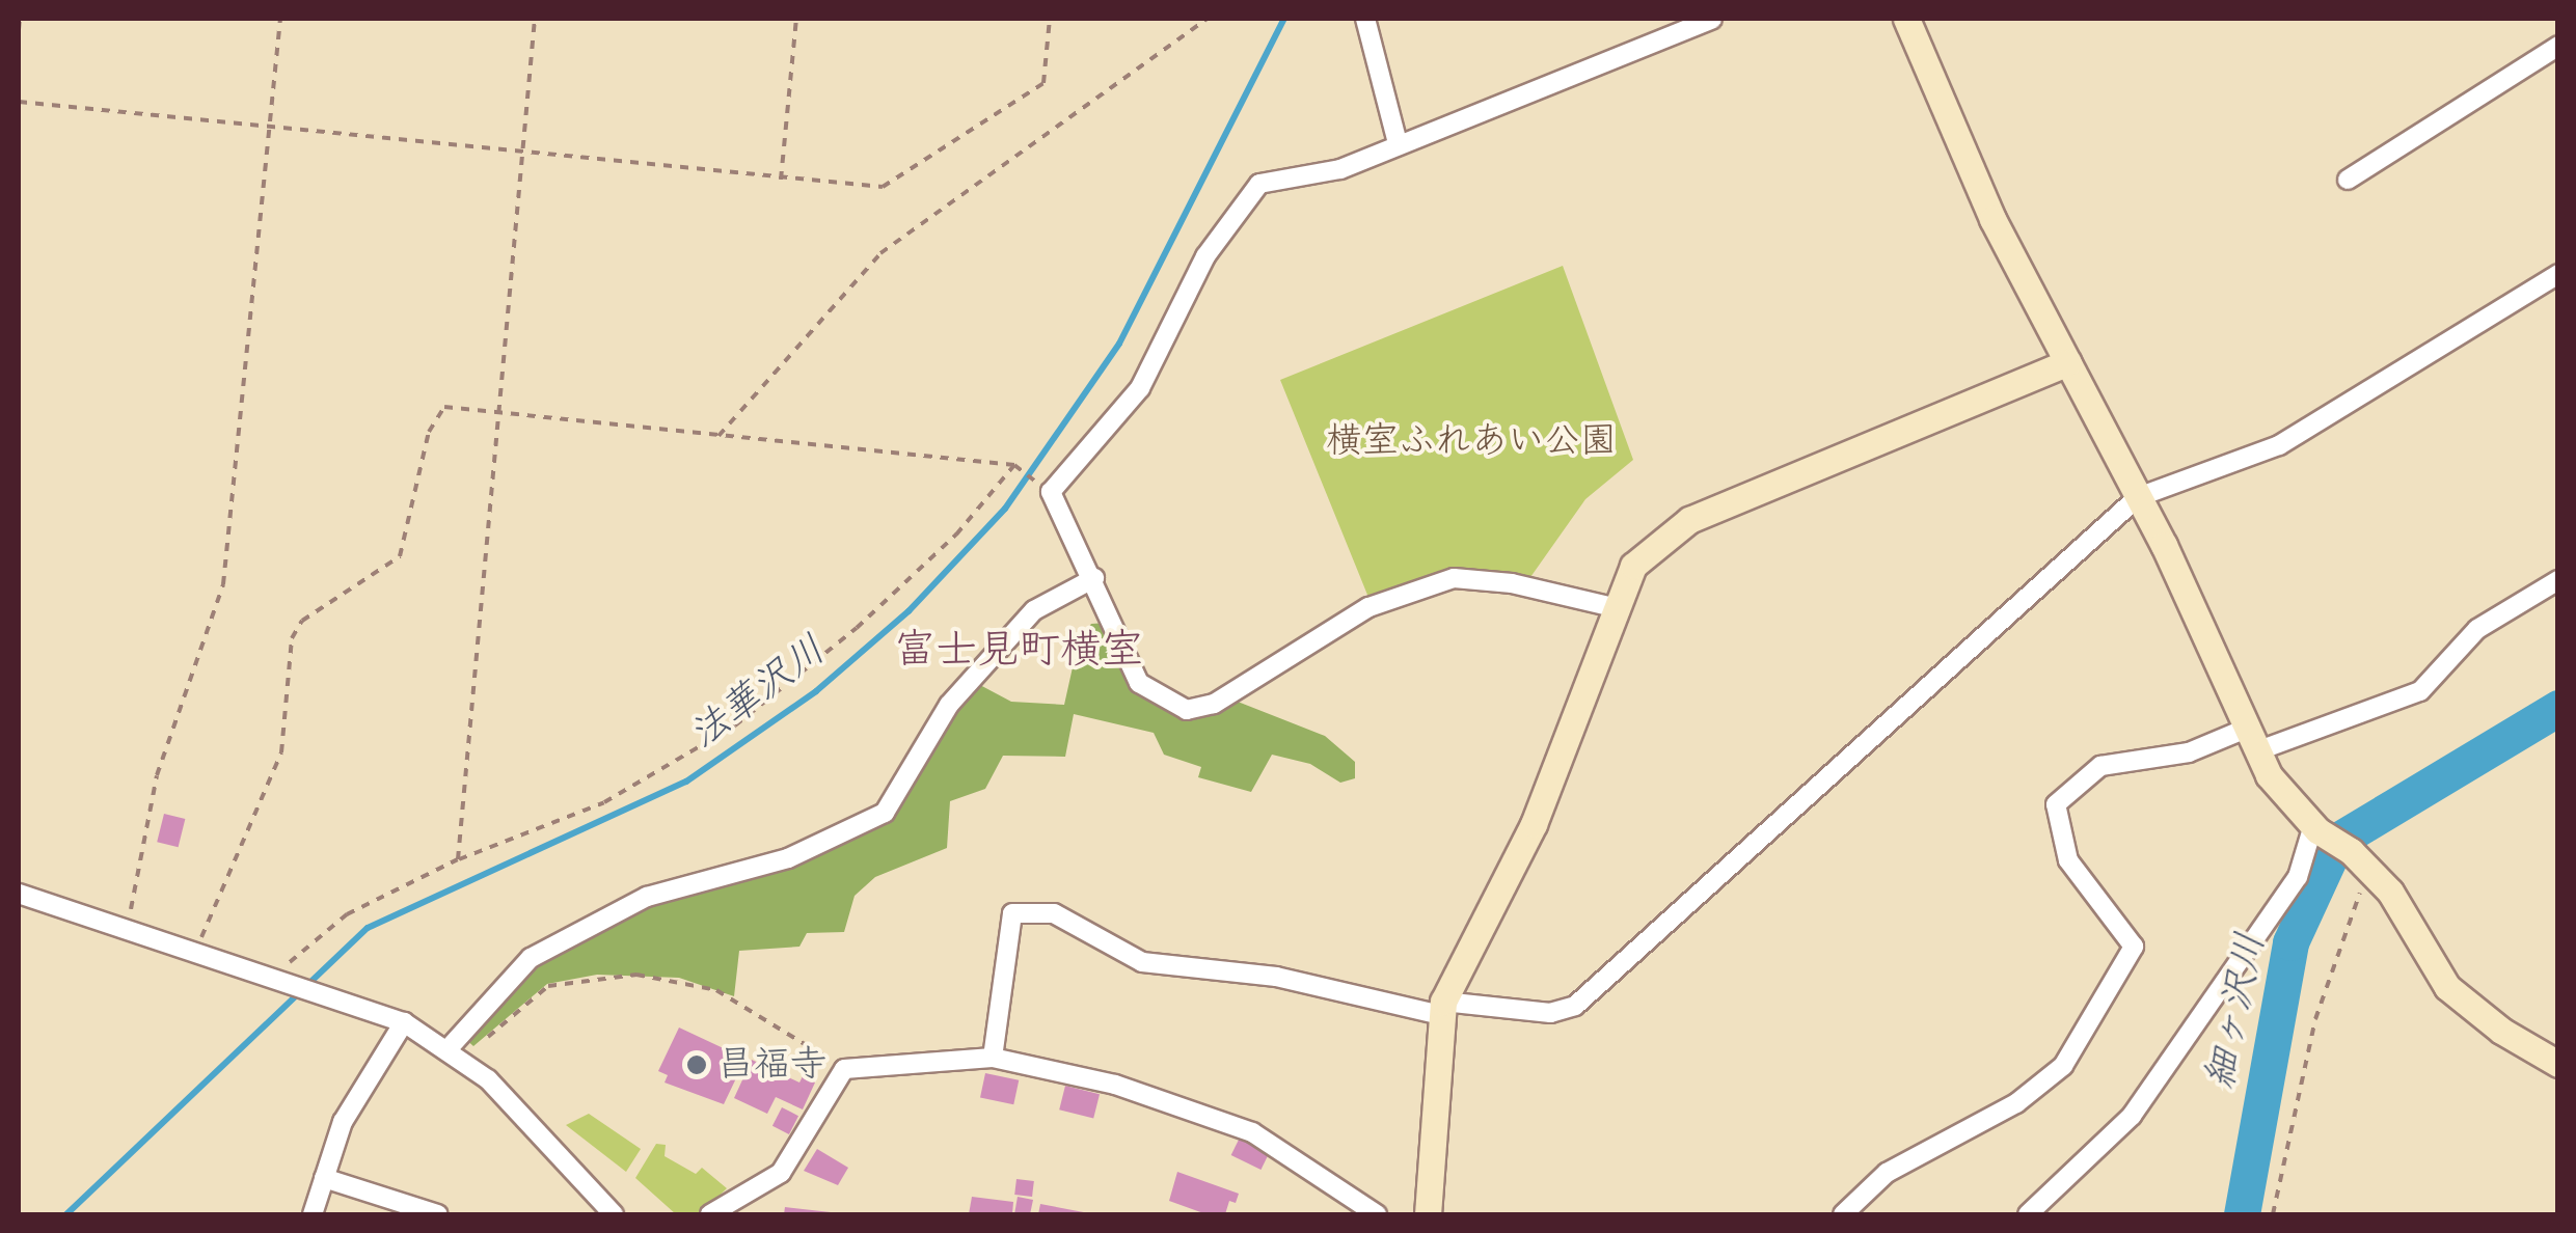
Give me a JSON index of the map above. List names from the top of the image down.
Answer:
{
  "districts": ["富士見町横室"],
  "water": ["法華沢川", "細ヶ沢川"],
  "parks": ["横室ふれあい公園"],
  "places": ["昌福寺"]
}
